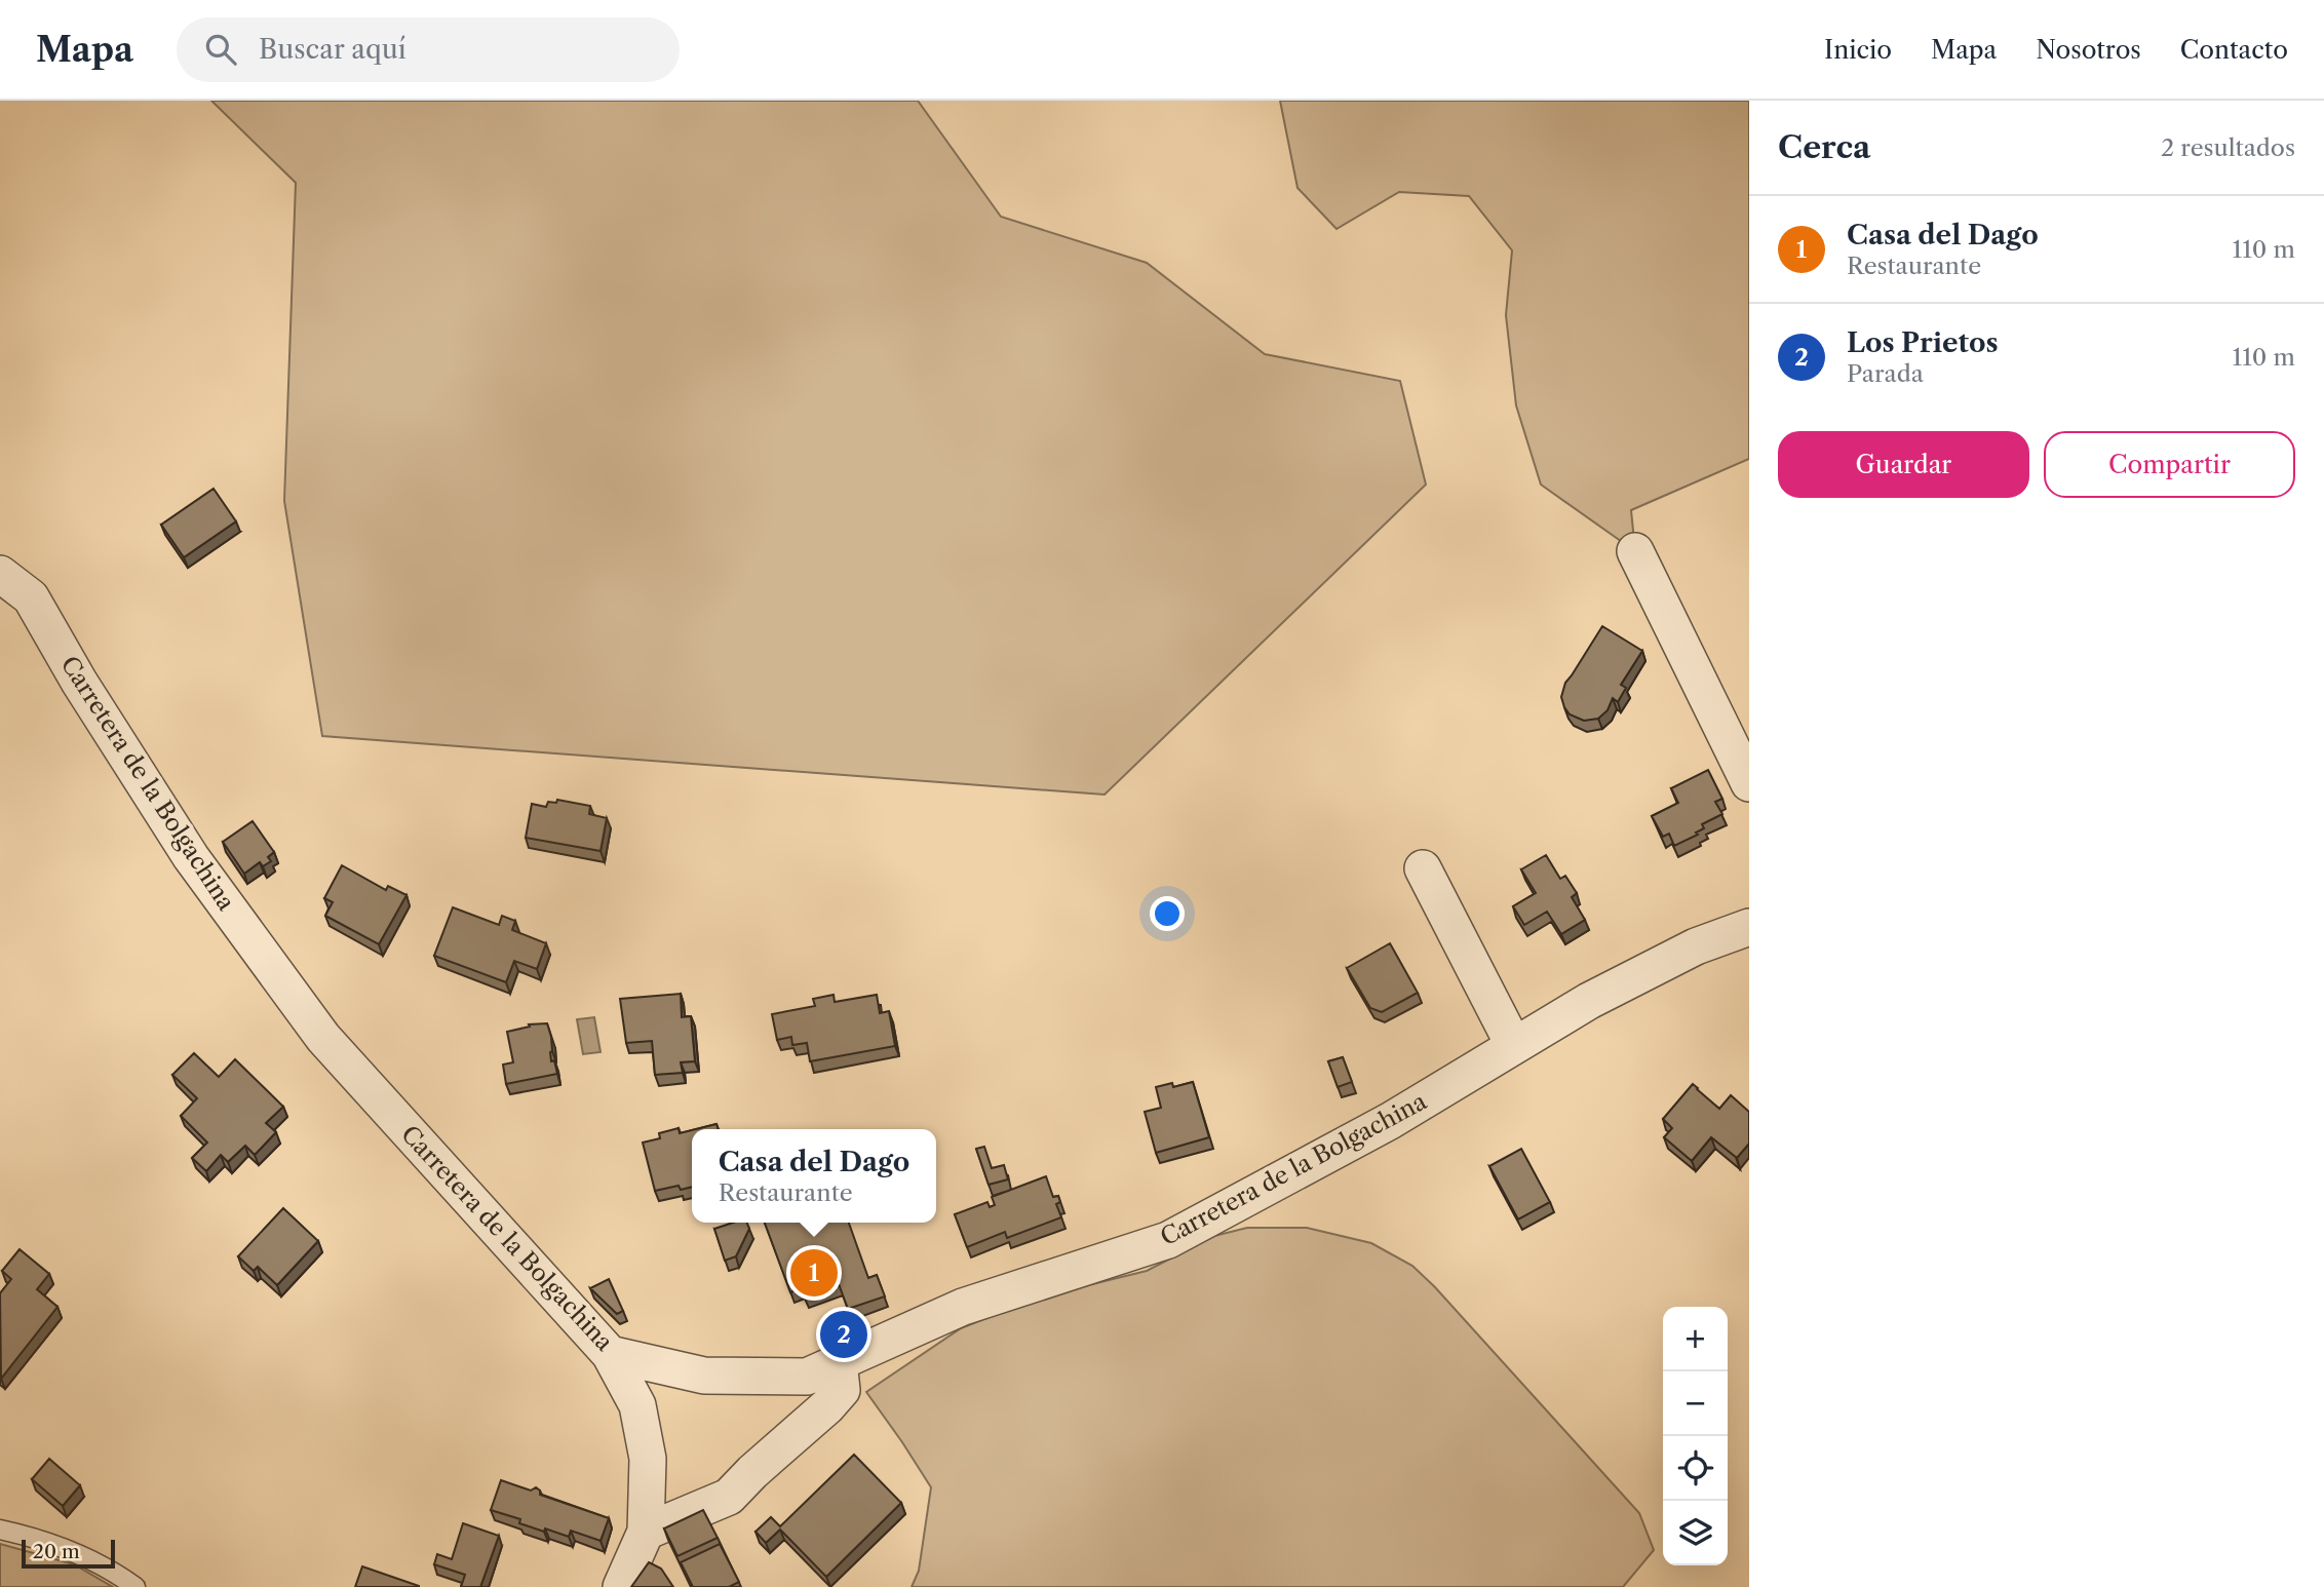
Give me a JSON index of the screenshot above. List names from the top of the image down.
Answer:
{
  "streets": {
    "street": ["Carretera de la Bolgachina"]
  },
  "scale_bar": "20 m",
  "page": {
    "header": "Mapa",
    "search": "Buscar aquí",
    "nav": [
      "Inicio",
      "Mapa",
      "Nosotros",
      "Contacto"
    ],
    "heading": ["Cerca", "2 resultados"],
    "list": [
      {
        "mark": "1",
        "name": "Casa del Dago",
        "note": "Restaurante",
        "value": "110 m"
      },
      {
        "mark": "2",
        "name": "Los Prietos",
        "note": "Parada",
        "value": "110 m"
      }
    ],
    "buttons": ["Guardar", "Compartir"],
    "popup": ["Casa del Dago", "Restaurante"],
    "pins": ["1", "2"],
    "map_buttons": ["+", "−"],
    "scale": "20 m"
  }
}
